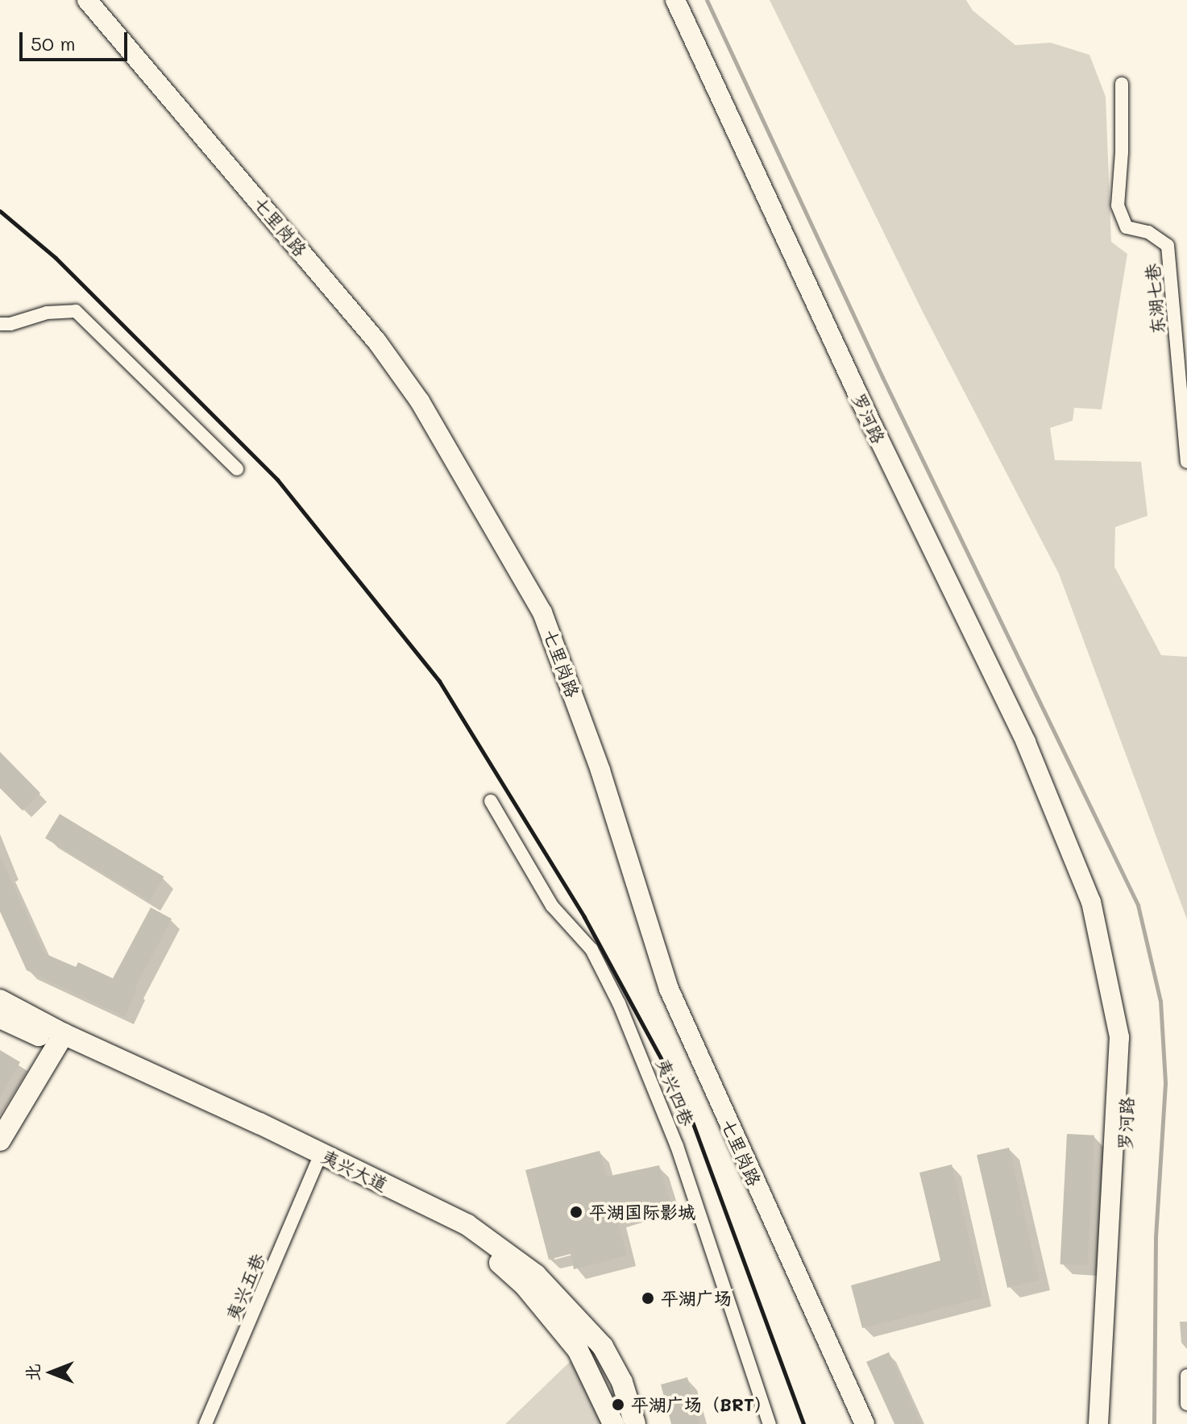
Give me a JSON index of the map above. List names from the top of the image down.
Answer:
{
  "streets": {
    "main road": ["七里岗路", "罗河路", "夷兴大道"],
    "street": ["东湖七巷", "夷兴四巷", "夷兴五巷"]
  },
  "crossings": [
    ["夷兴大道", "夷兴五巷"]
  ],
  "places": ["平湖国际影城", "平湖广场", "平湖广场（BRT）"],
  "scale_bar": "50 m",
  "north": "left"
}
